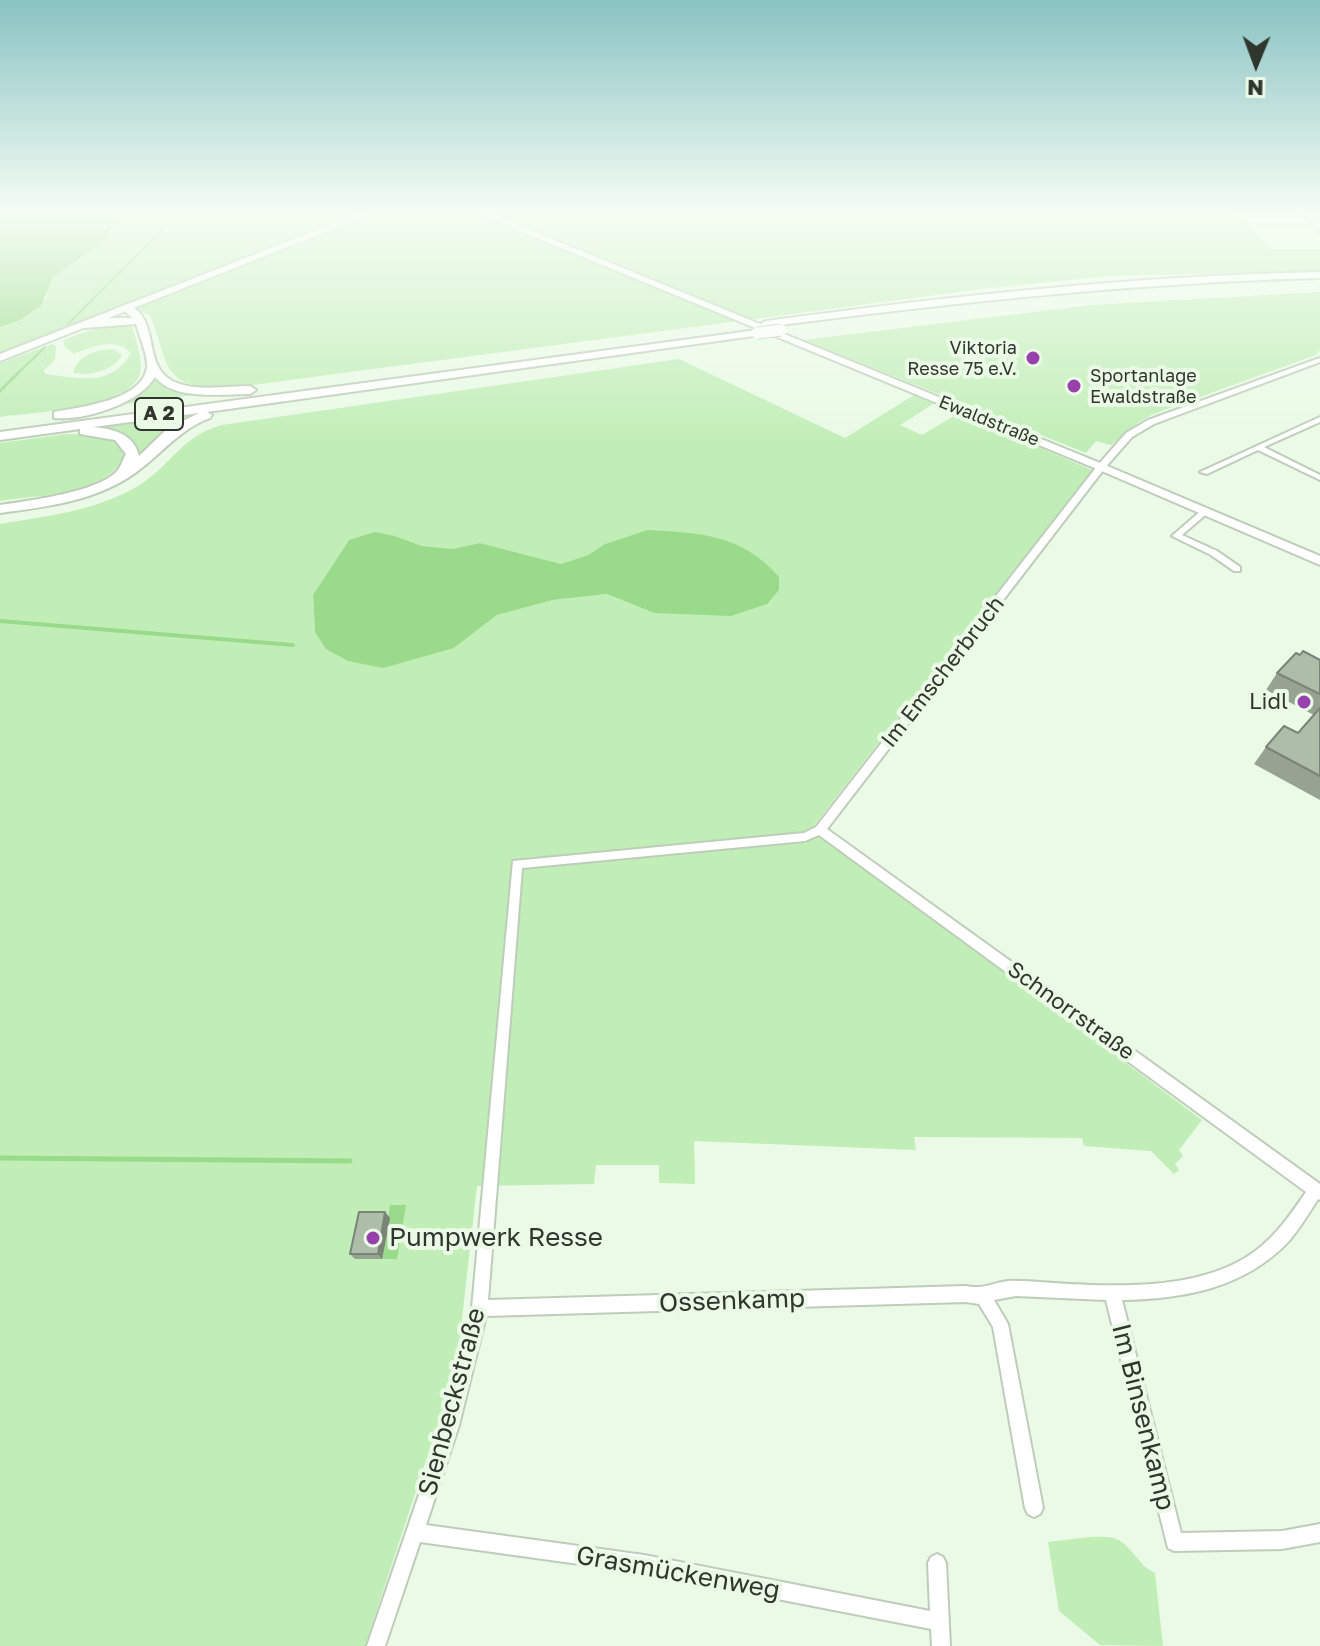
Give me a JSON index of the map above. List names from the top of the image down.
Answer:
{
  "streets": {
    "highway": ["A 2"],
    "main road": ["Ewaldstraße"],
    "street": [
      "Im Emscherbruch",
      "Schnorrstraße",
      "Ossenkamp",
      "Sienbeckstraße",
      "Im Binsenkamp",
      "Grasmückenweg"
    ]
  },
  "crossings": [
    ["Ewaldstraße", "Im Emscherbruch"],
    ["Im Emscherbruch", "Schnorrstraße"],
    ["Im Emscherbruch", "Sienbeckstraße"],
    ["Schnorrstraße", "Ossenkamp"],
    ["Schnorrstraße", "Sienbeckstraße"],
    ["Ossenkamp", "Sienbeckstraße"],
    ["Ossenkamp", "Im Binsenkamp"],
    ["Sienbeckstraße", "Grasmückenweg"]
  ],
  "places": [
    "Viktoria Resse 75 e.V.",
    "Sportanlage Ewaldstraße",
    "Lidl",
    "Pumpwerk Resse"
  ],
  "north": "bottom"
}
